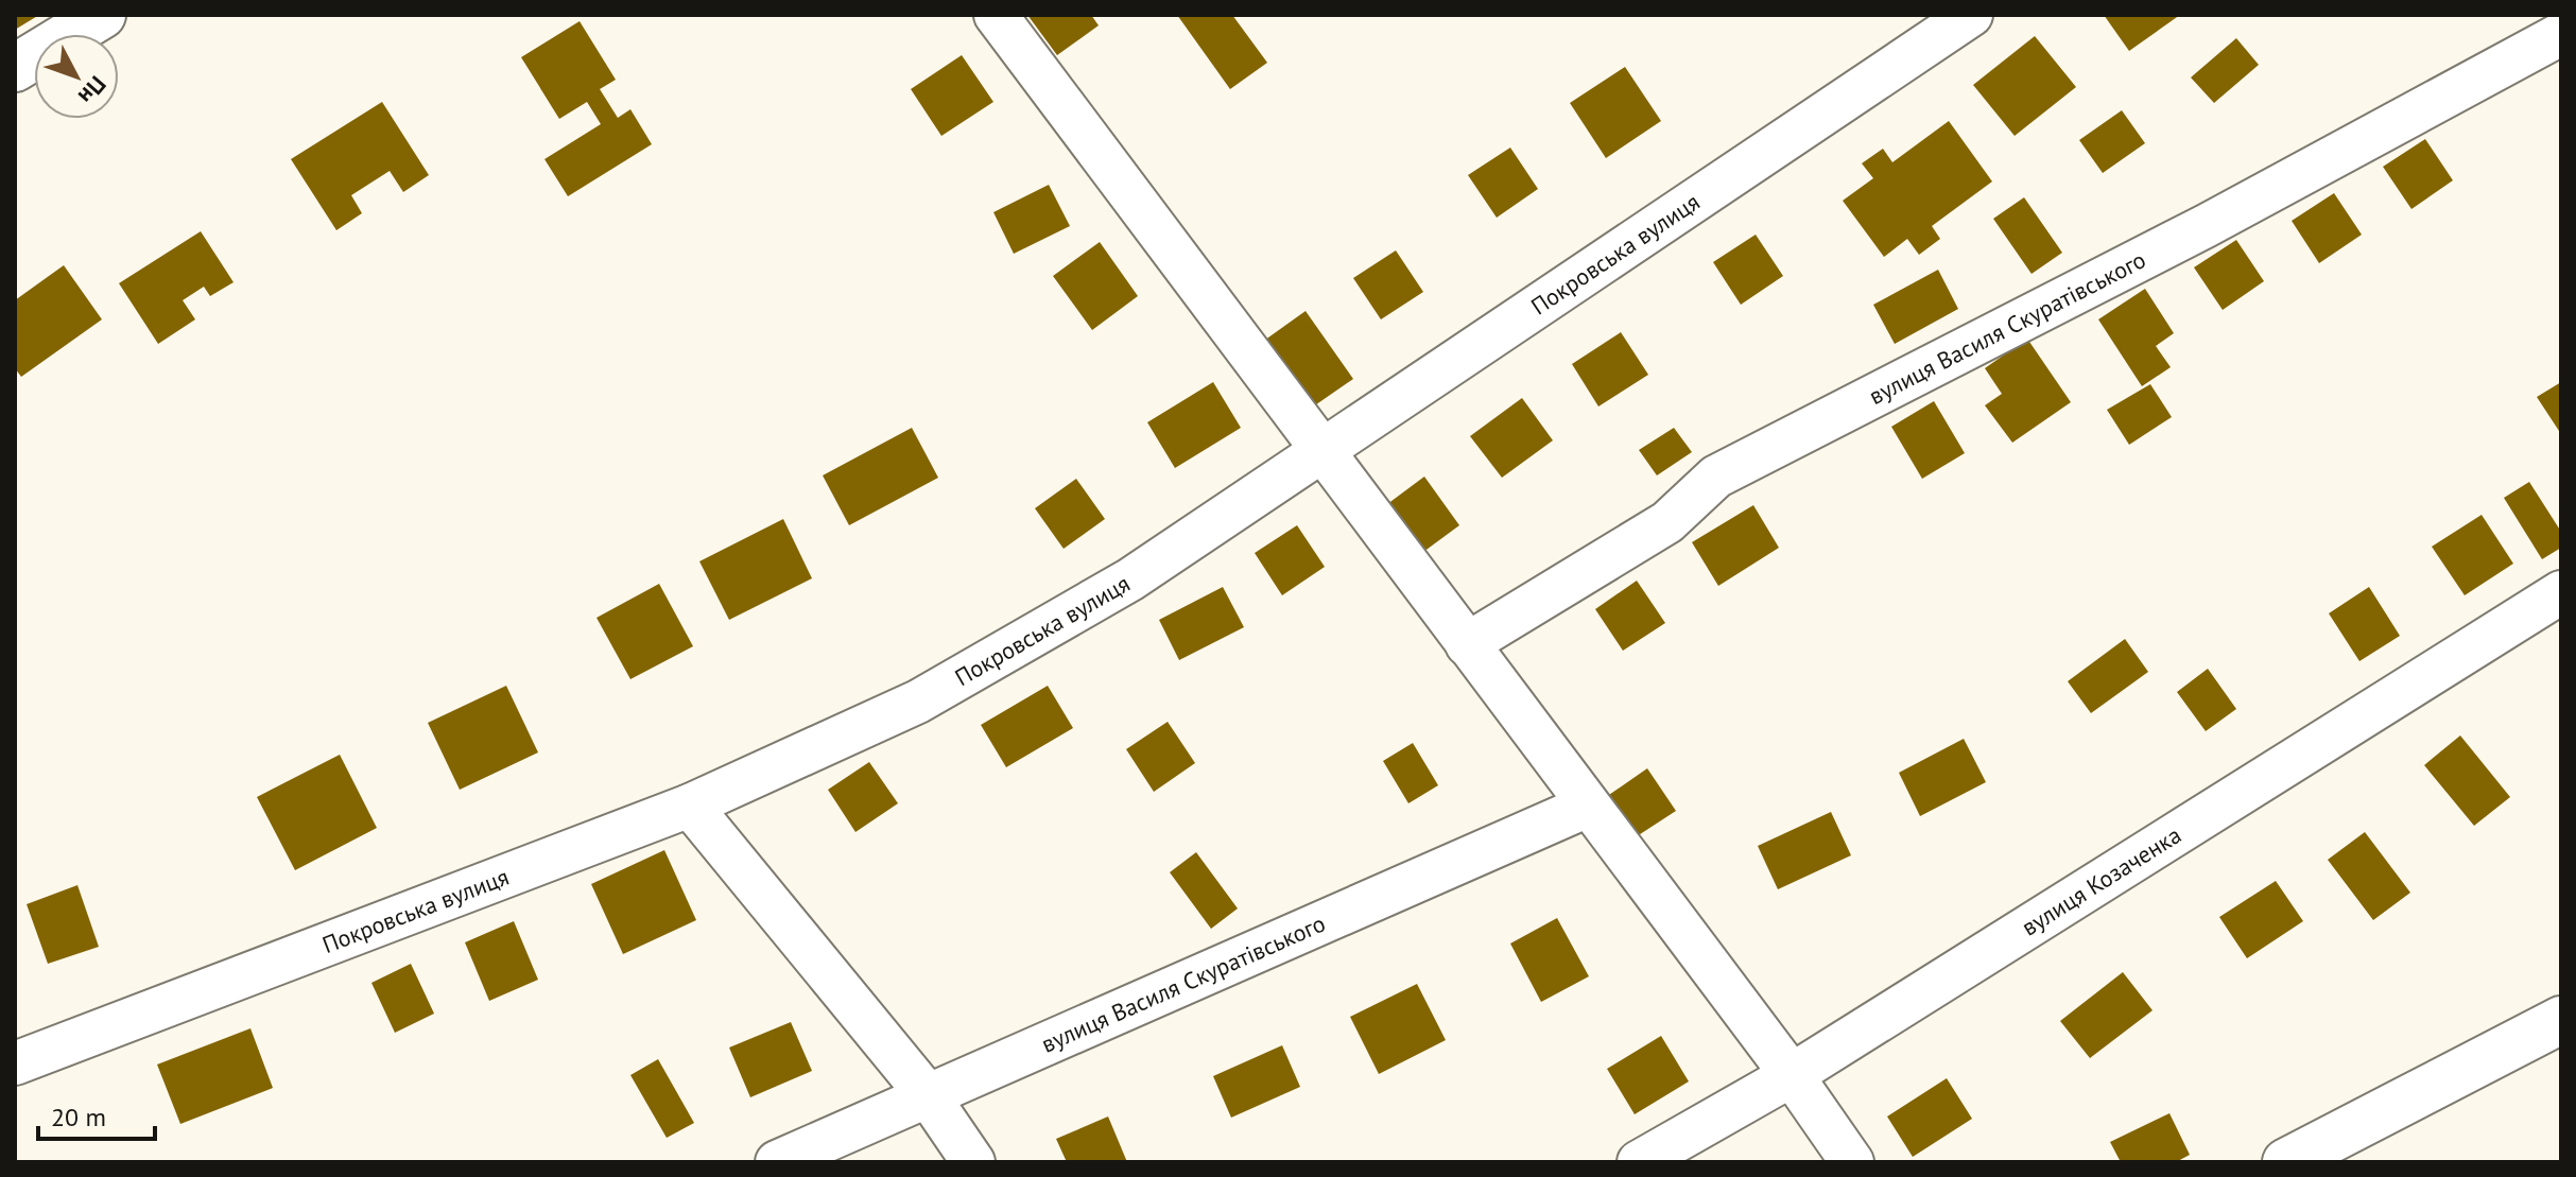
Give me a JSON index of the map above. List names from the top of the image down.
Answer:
{
  "streets": {
    "street": ["Покровська вулиця", "вулиця Василя Скуратівського", "вулиця Козаченка"]
  },
  "scale_bar": "20 m",
  "north": "bottom right"
}
